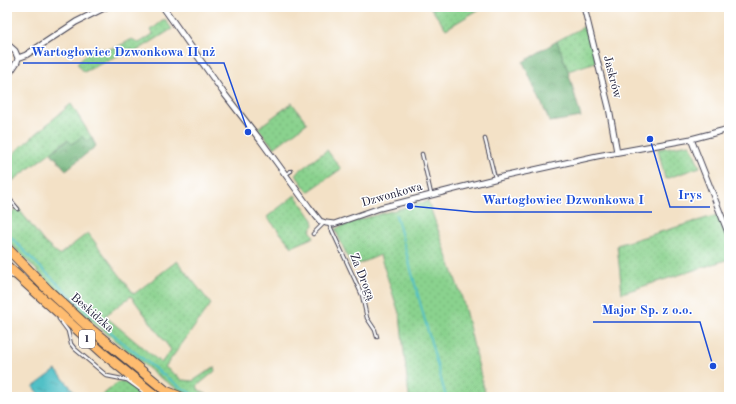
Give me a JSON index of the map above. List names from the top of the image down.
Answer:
{
  "streets": {
    "highway": ["Beskidzka", "1"],
    "street": ["Jaskrów", "Dzwonkowa"],
    "lane": ["Za Drogą"]
  },
  "crossings": [
    ["Jaskrów", "Dzwonkowa"],
    ["Dzwonkowa", "Za Drogą"]
  ],
  "places": [
    "Wartogłowiec Dzwonkowa II nż",
    "Irys",
    "Wartogłowiec Dzwonkowa I",
    "Major Sp. z o.o."
  ]
}
